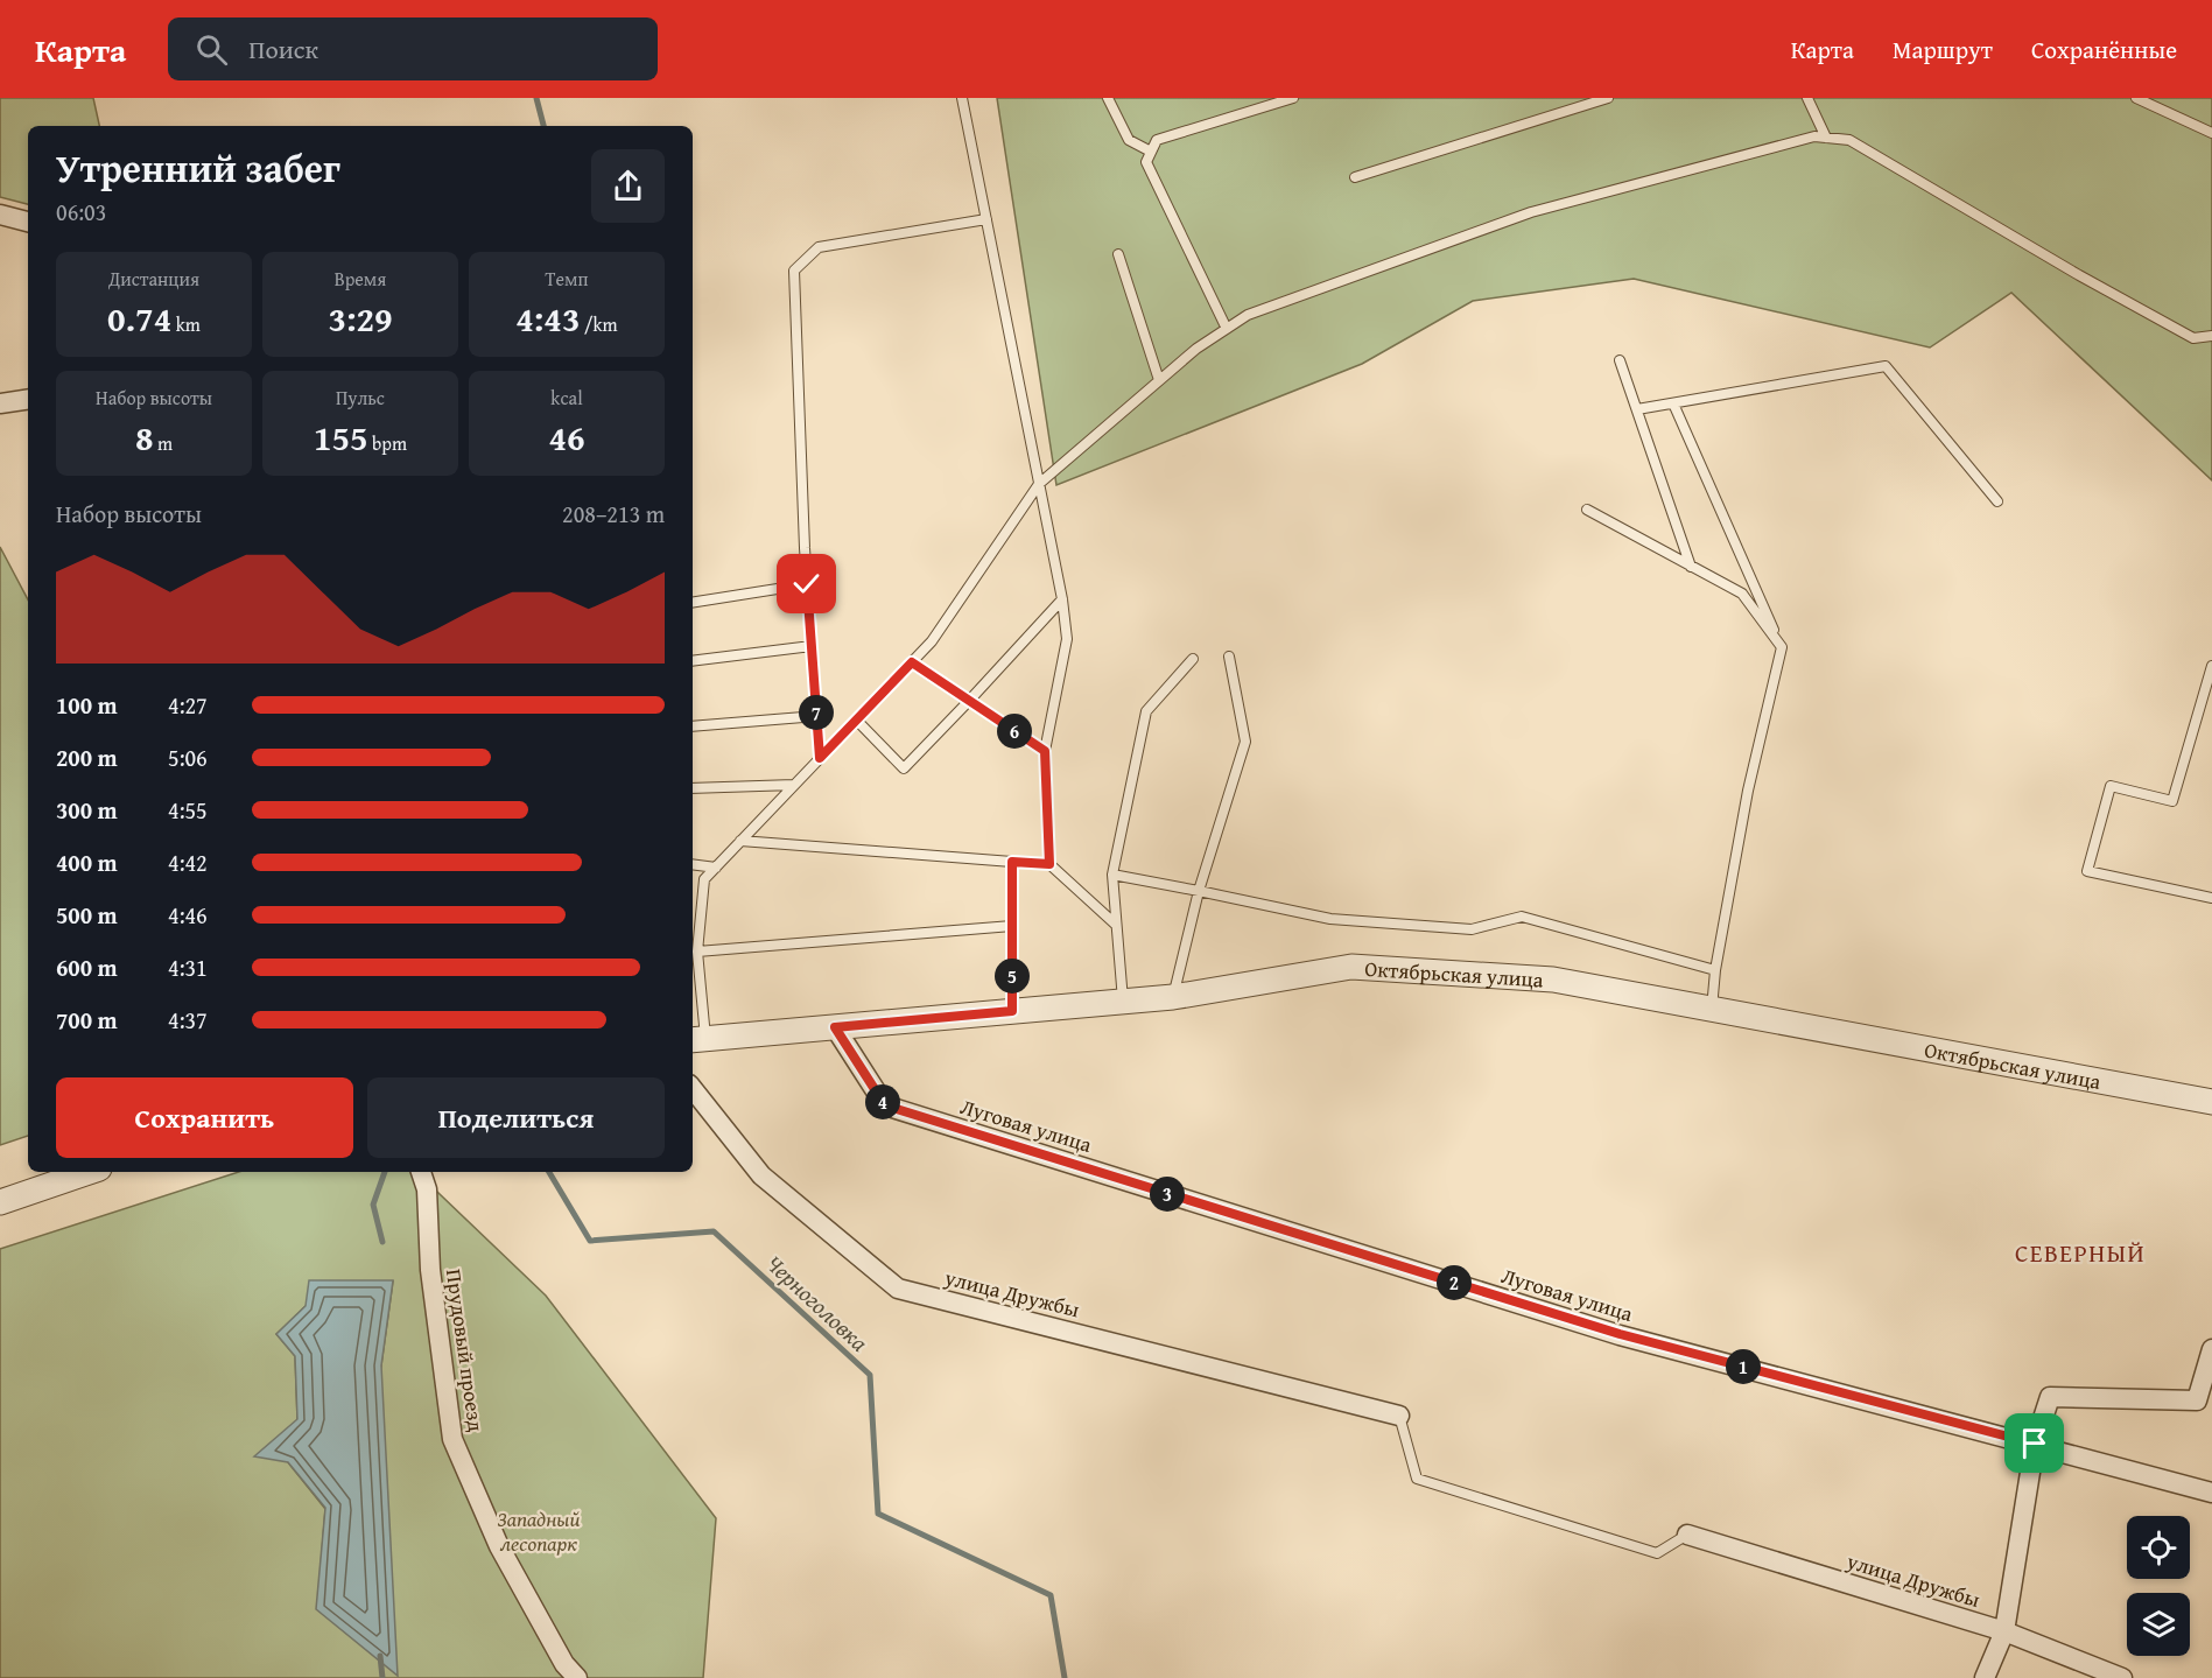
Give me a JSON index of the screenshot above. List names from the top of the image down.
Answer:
{
  "streets": {
    "street": [
      "Октябрьская улица",
      "Луговая улица",
      "улица Дружбы",
      "Прудовый проезд"
    ]
  },
  "crossings": [
    ["Октябрьская улица", "Луговая улица"]
  ],
  "districts": ["СЕВЕРНЫЙ"],
  "water": ["Черноголовка"],
  "parks": ["Западный лесопарк"],
  "page": {
    "header": "Карта",
    "search": "Поиск",
    "nav": ["Карта", "Маршрут", "Сохранённые"],
    "heading": ["Утренний забег", "06:03"],
    "stats": [
      ["Дистанция", "0.74 km"],
      ["Время", "3:29"],
      ["Темп", "4:43 /km"],
      ["Набор высоты", "8 m"],
      ["Пульс", "155 bpm"],
      ["kcal", "46"]
    ],
    "chart": ["Набор высоты", "208–213 m"],
    "list": [
      {
        "name": "100 m",
        "note": "4:27"
      },
      {
        "name": "200 m",
        "note": "5:06"
      },
      {
        "name": "300 m",
        "note": "4:55"
      },
      {
        "name": "400 m",
        "note": "4:42"
      },
      {
        "name": "500 m",
        "note": "4:46"
      },
      {
        "name": "600 m",
        "note": "4:31"
      },
      {
        "name": "700 m",
        "note": "4:37"
      }
    ],
    "pins": [
      "7",
      "6",
      "5",
      "4",
      "3",
      "2",
      "1"
    ],
    "buttons": ["Сохранить", "Поделиться"]
  }
}
